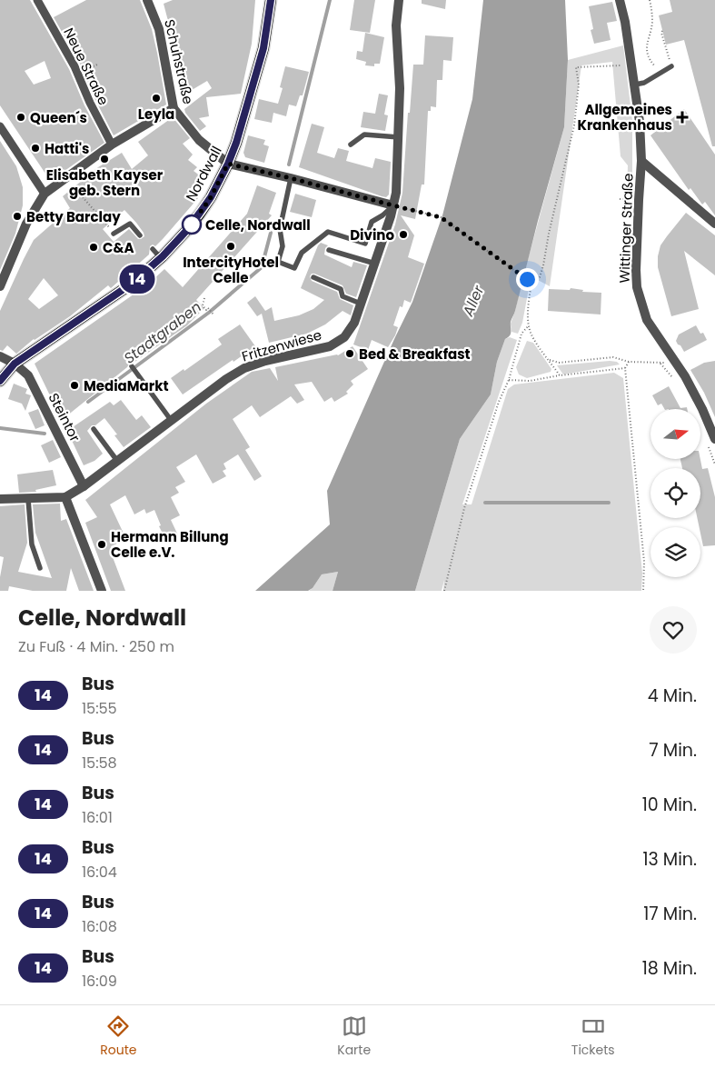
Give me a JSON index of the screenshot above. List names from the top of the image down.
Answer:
{
  "streets": {
    "main road": ["Nordwall"],
    "street": [
      "Schuhstraße",
      "Neue Straße",
      "Wittinger Straße",
      "Fritzenwiese",
      "Steintor"
    ]
  },
  "crossings": [
    ["Schuhstraße", "Nordwall"],
    ["Nordwall", "Steintor"],
    ["Fritzenwiese", "Steintor"]
  ],
  "water": ["Aller", "Stadtgraben"],
  "places": {
    "other": [
      "Leyla",
      "Queen´s",
      "Hatti's",
      "Elisabeth Kayser geb. Stern",
      "Betty Barclay",
      "Celle, Nordwall",
      "Divino",
      "IntercityHotel Celle",
      "C&A",
      "Bed & Breakfast",
      "MediaMarkt",
      "Hermann Billung Celle e.V."
    ],
    "health": ["Allgemeines Krankenhaus"]
  },
  "lines": ["bus line 14"],
  "north": "right",
  "page": {
    "on_map": "14",
    "heading": ["Celle, Nordwall", "Zu Fuß · 4 Min. · 250 m"],
    "list": [
      {
        "mark": "14",
        "name": "Bus",
        "note": "15:55",
        "value": "4 Min."
      },
      {
        "mark": "14",
        "name": "Bus",
        "note": "15:58",
        "value": "7 Min."
      },
      {
        "mark": "14",
        "name": "Bus",
        "note": "16:01",
        "value": "10 Min."
      },
      {
        "mark": "14",
        "name": "Bus",
        "note": "16:04",
        "value": "13 Min."
      },
      {
        "mark": "14",
        "name": "Bus",
        "note": "16:08",
        "value": "17 Min."
      },
      {
        "mark": "14",
        "name": "Bus",
        "note": "16:09",
        "value": "18 Min."
      }
    ],
    "tabs": ["Route", "Karte", "Tickets"]
  }
}
